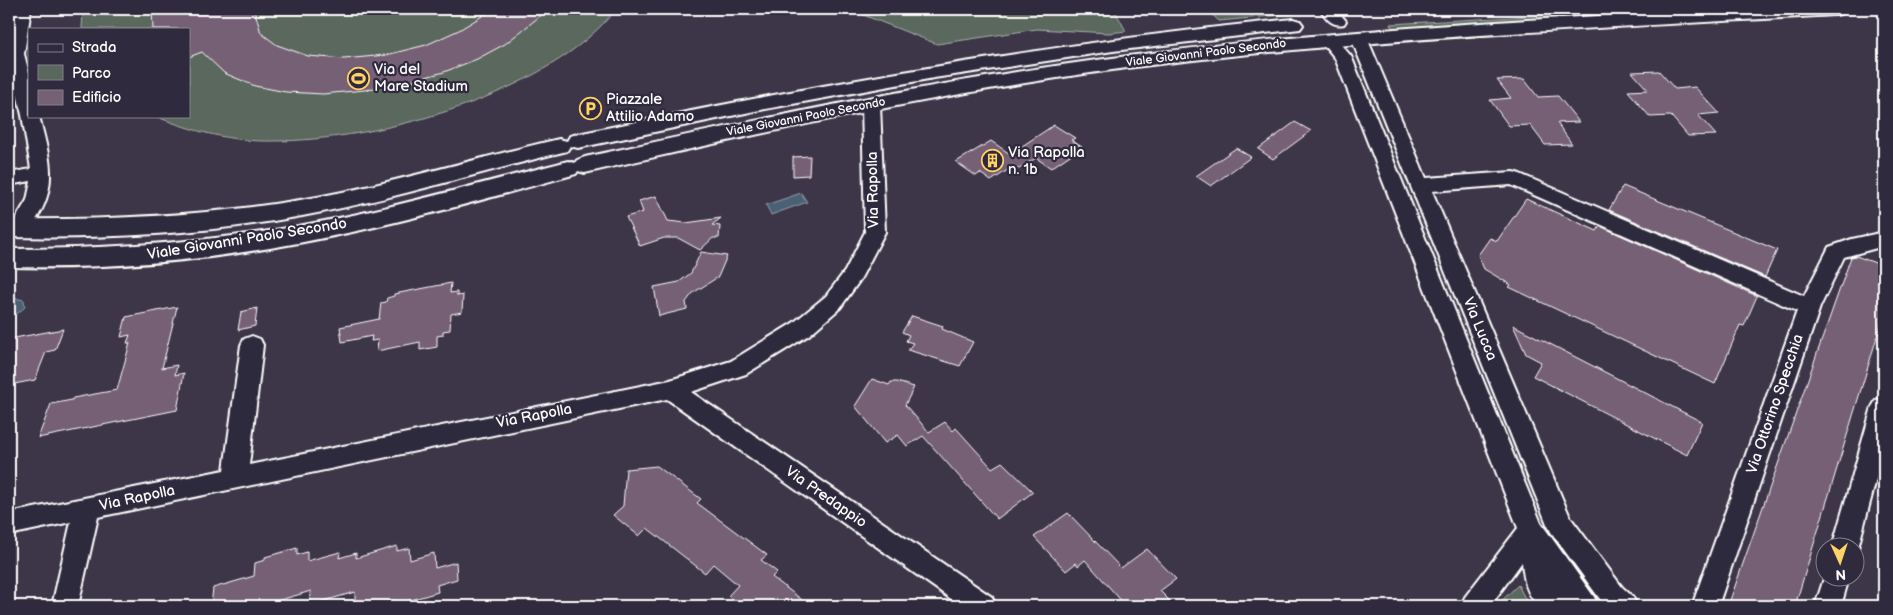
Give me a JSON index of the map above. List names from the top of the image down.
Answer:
{
  "streets": {
    "main road": ["Viale Giovanni Paolo Secondo"],
    "street": [
      "Via Rapolla",
      "Via Lucca",
      "Via Ottorino Specchia",
      "Via Predappio"
    ]
  },
  "crossings": [
    ["Viale Giovanni Paolo Secondo", "Via Rapolla"],
    ["Viale Giovanni Paolo Secondo", "Via Lucca"],
    ["Via Rapolla", "Via Predappio"]
  ],
  "places": {
    "sports": ["Via del Mare Stadium"],
    "parking": ["Piazzale Attilio Adamo"],
    "building": ["Via Rapolla n. 1b"]
  },
  "legend": ["Strada", "Parco", "Edificio"],
  "north": "bottom"
}
